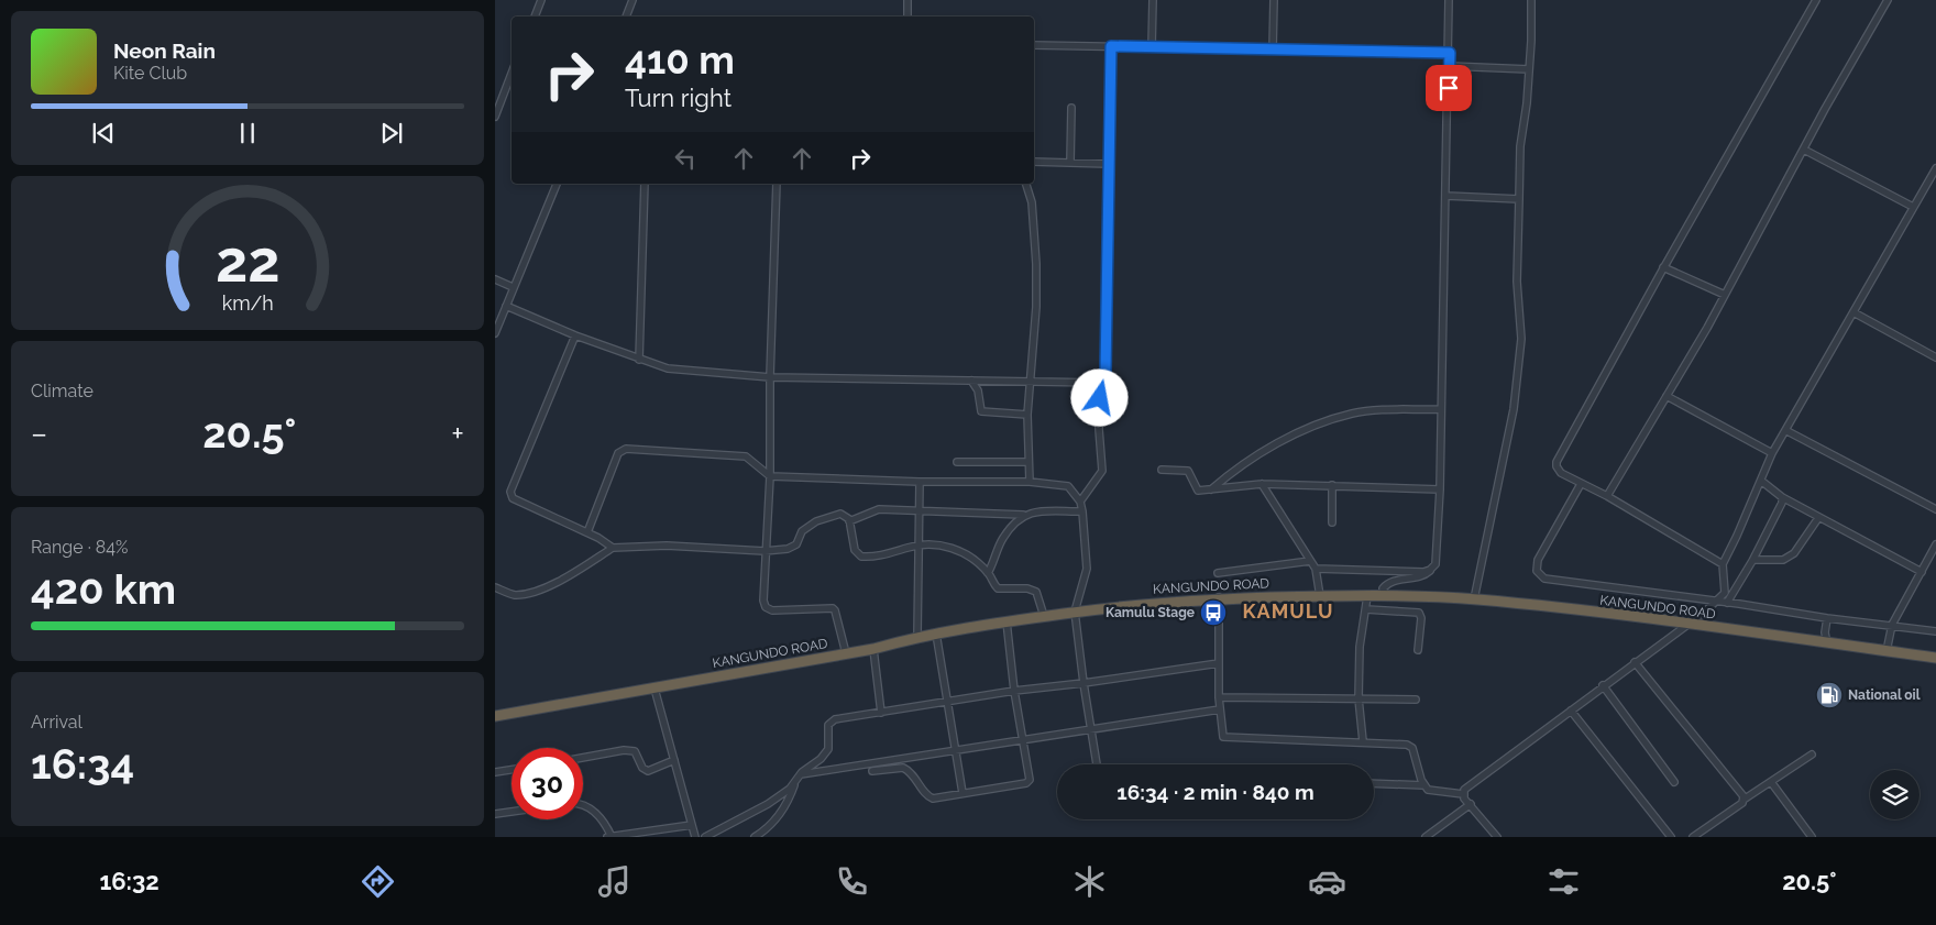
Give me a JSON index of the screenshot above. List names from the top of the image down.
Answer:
{
  "streets": {
    "highway": ["KANGUNDO ROAD"]
  },
  "districts": ["KAMULU"],
  "places": {
    "bus stop": ["Kamulu Stage"],
    "fuel station": ["National oil"]
  },
  "page": {
    "turn": ["410 m", "Turn right"],
    "song": ["Neon Rain", "Kite Club"],
    "tile": [
      "Climate",
      ["Range · 84%", "420 km"],
      ["Arrival", "16:34"]
    ],
    "heat": ["−", "20.5°", "+"],
    "limit": "30",
    "trip": "16:34 · 2 min · 840 m",
    "tabs": ["16:32", "20.5°"],
    "gauge": ["22", "km/h"]
  }
}
